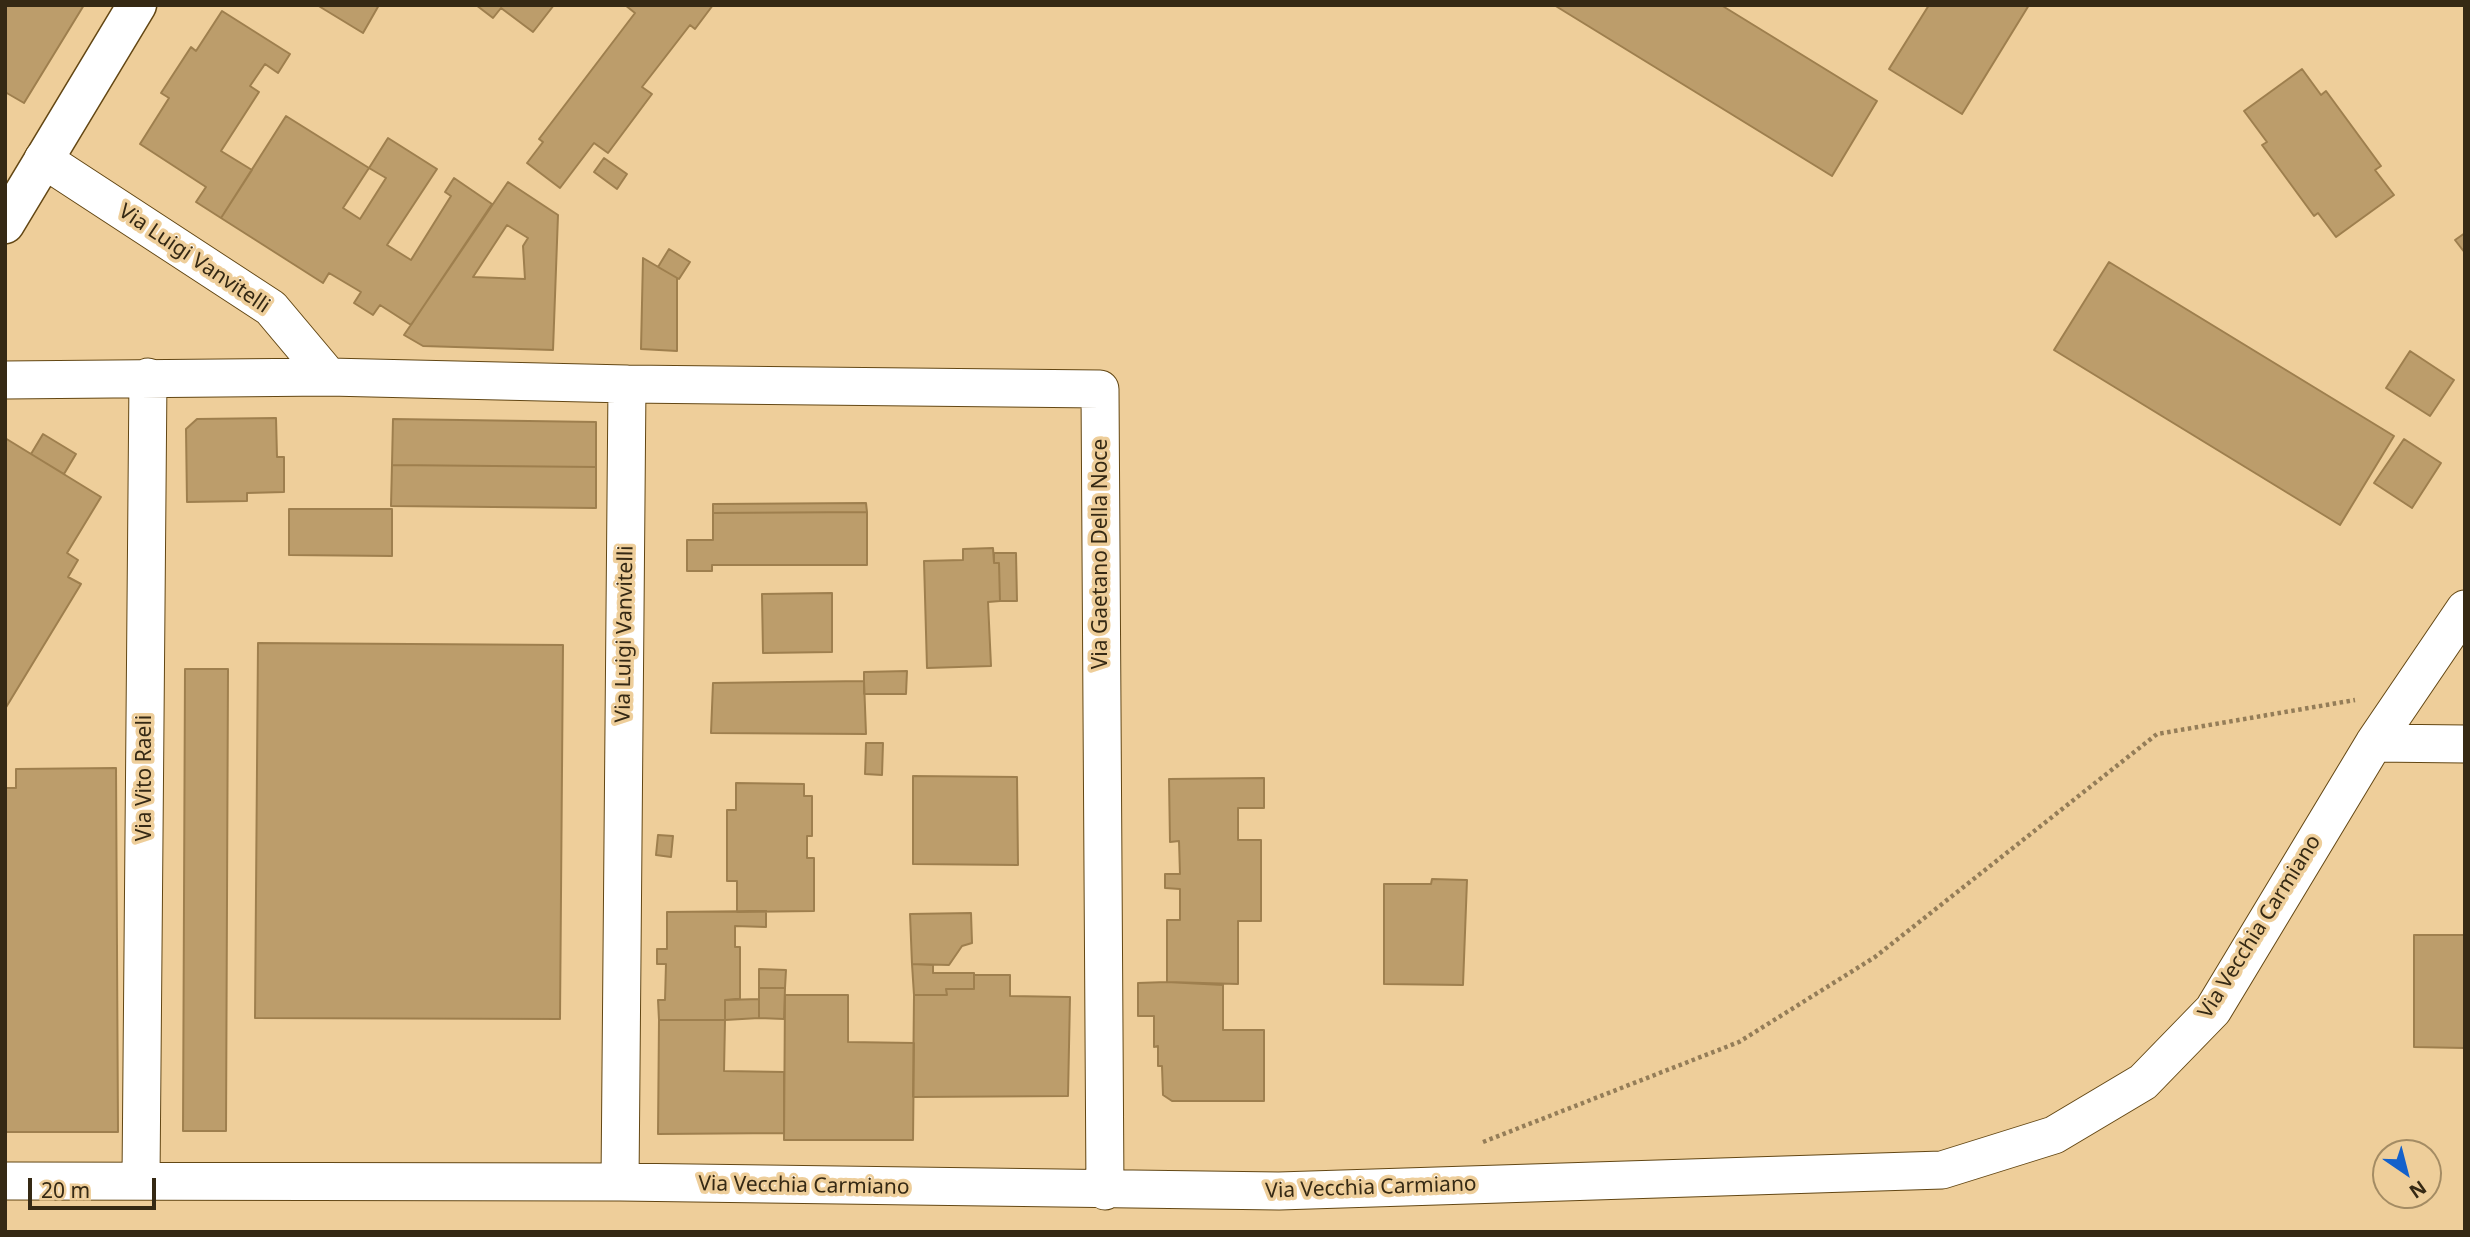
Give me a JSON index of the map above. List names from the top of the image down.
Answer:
{
  "streets": {
    "street": [
      "Via Luigi Vanvitelli",
      "Via Gaetano Della Noce",
      "Via Vito Raeli",
      "Via Vecchia Carmiano"
    ]
  },
  "crossings": [
    ["Via Luigi Vanvitelli", "Via Gaetano Della Noce"],
    ["Via Luigi Vanvitelli", "Via Vecchia Carmiano"],
    ["Via Gaetano Della Noce", "Via Vecchia Carmiano"],
    ["Via Vito Raeli", "Via Vecchia Carmiano"]
  ],
  "scale_bar": "20 m",
  "north": "bottom right"
}
